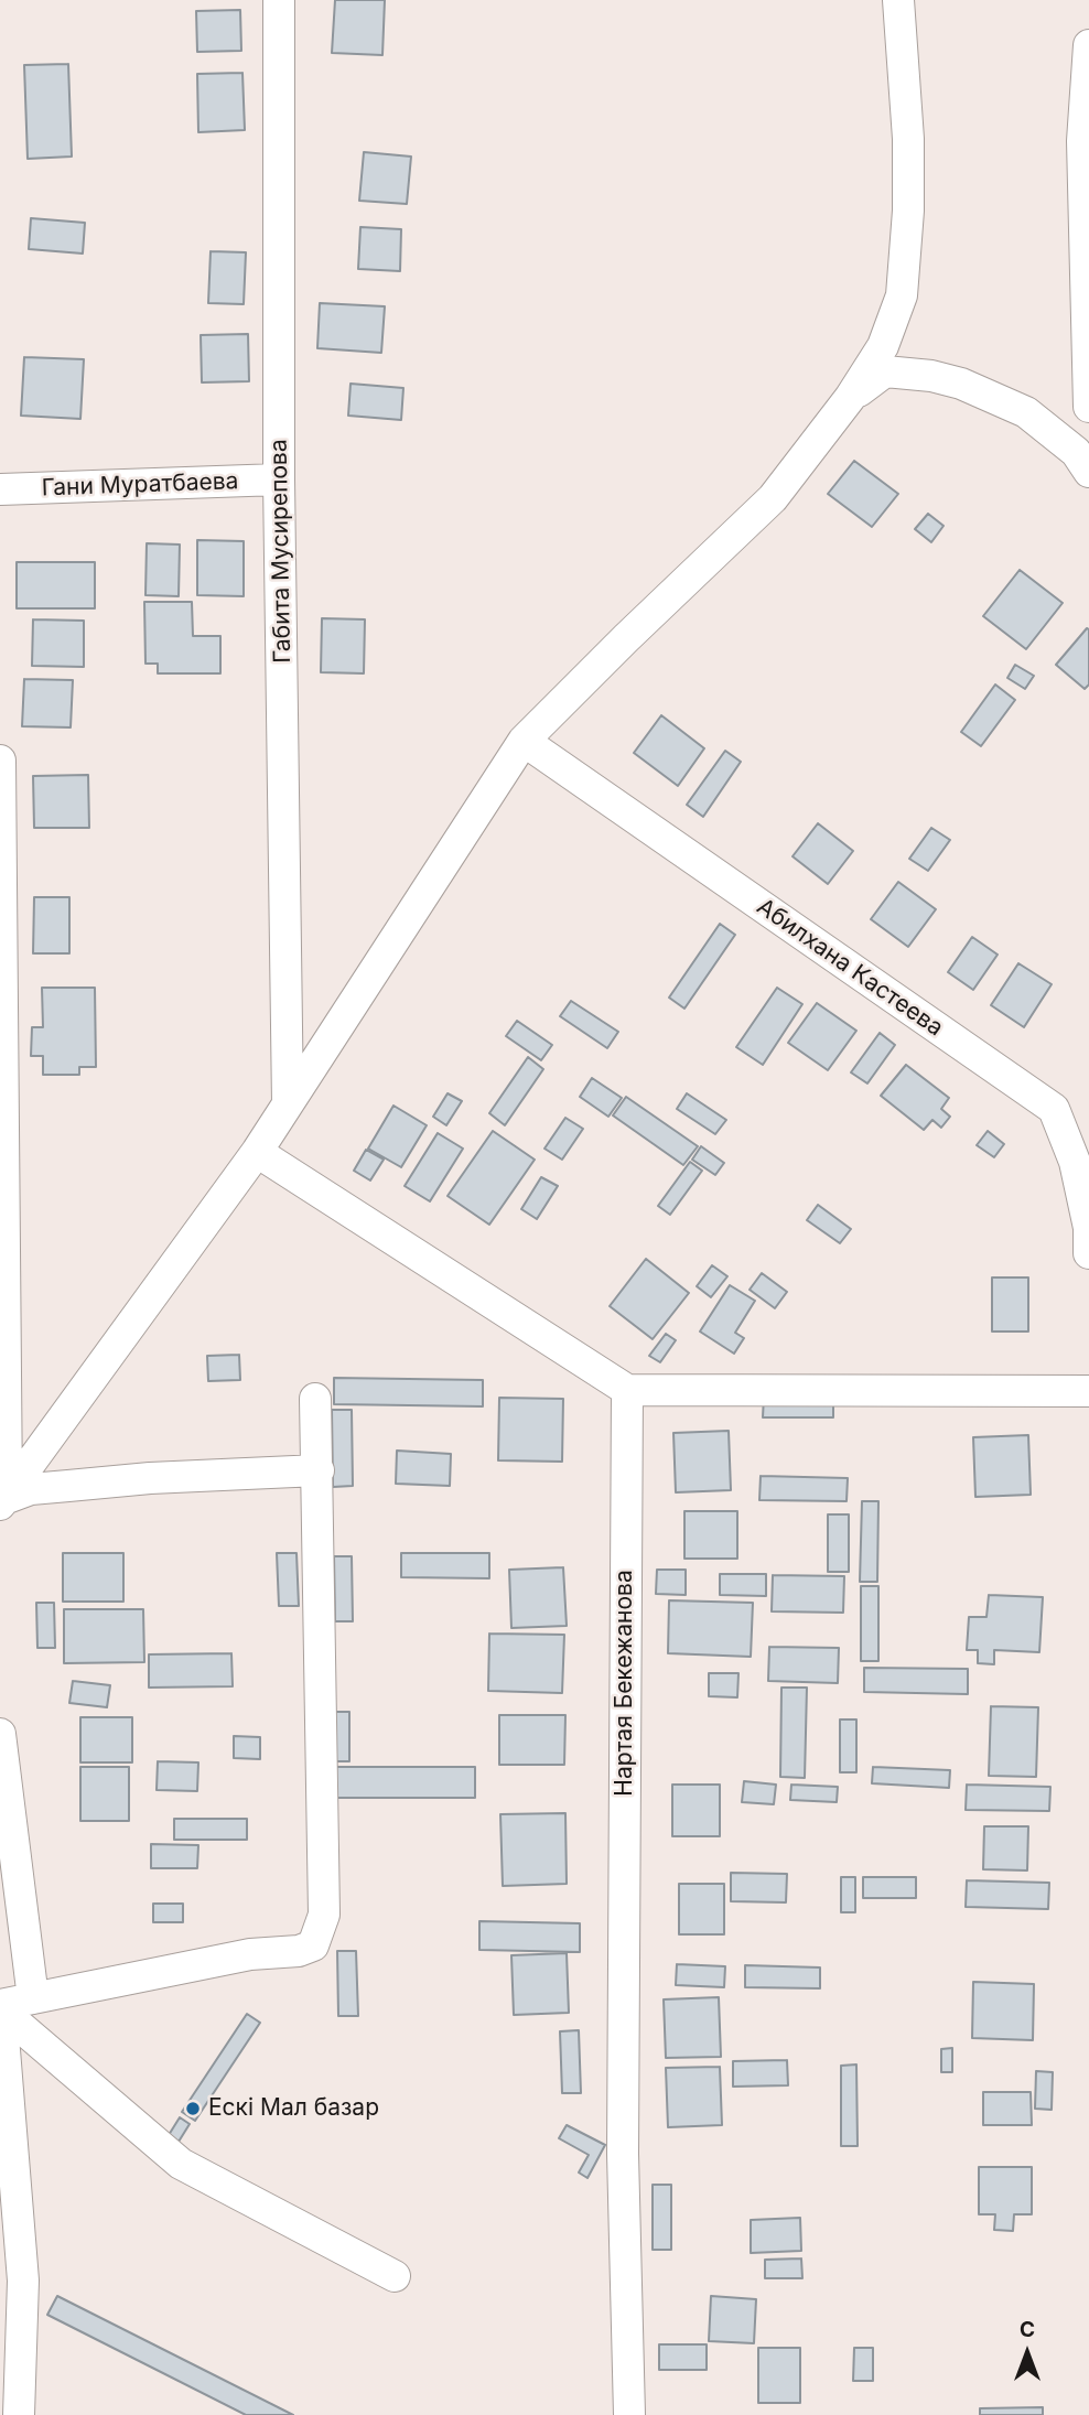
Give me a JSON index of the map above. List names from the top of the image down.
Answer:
{
  "streets": {
    "street": [
      "Гани Муратбаева",
      "Габита Мусирепова",
      "Абилхана Кастеева",
      "Нартая Бекежанова"
    ]
  },
  "crossings": [
    ["Гани Муратбаева", "Габита Мусирепова"]
  ],
  "places": ["Ескі Мал базар"],
  "north": "top"
}
